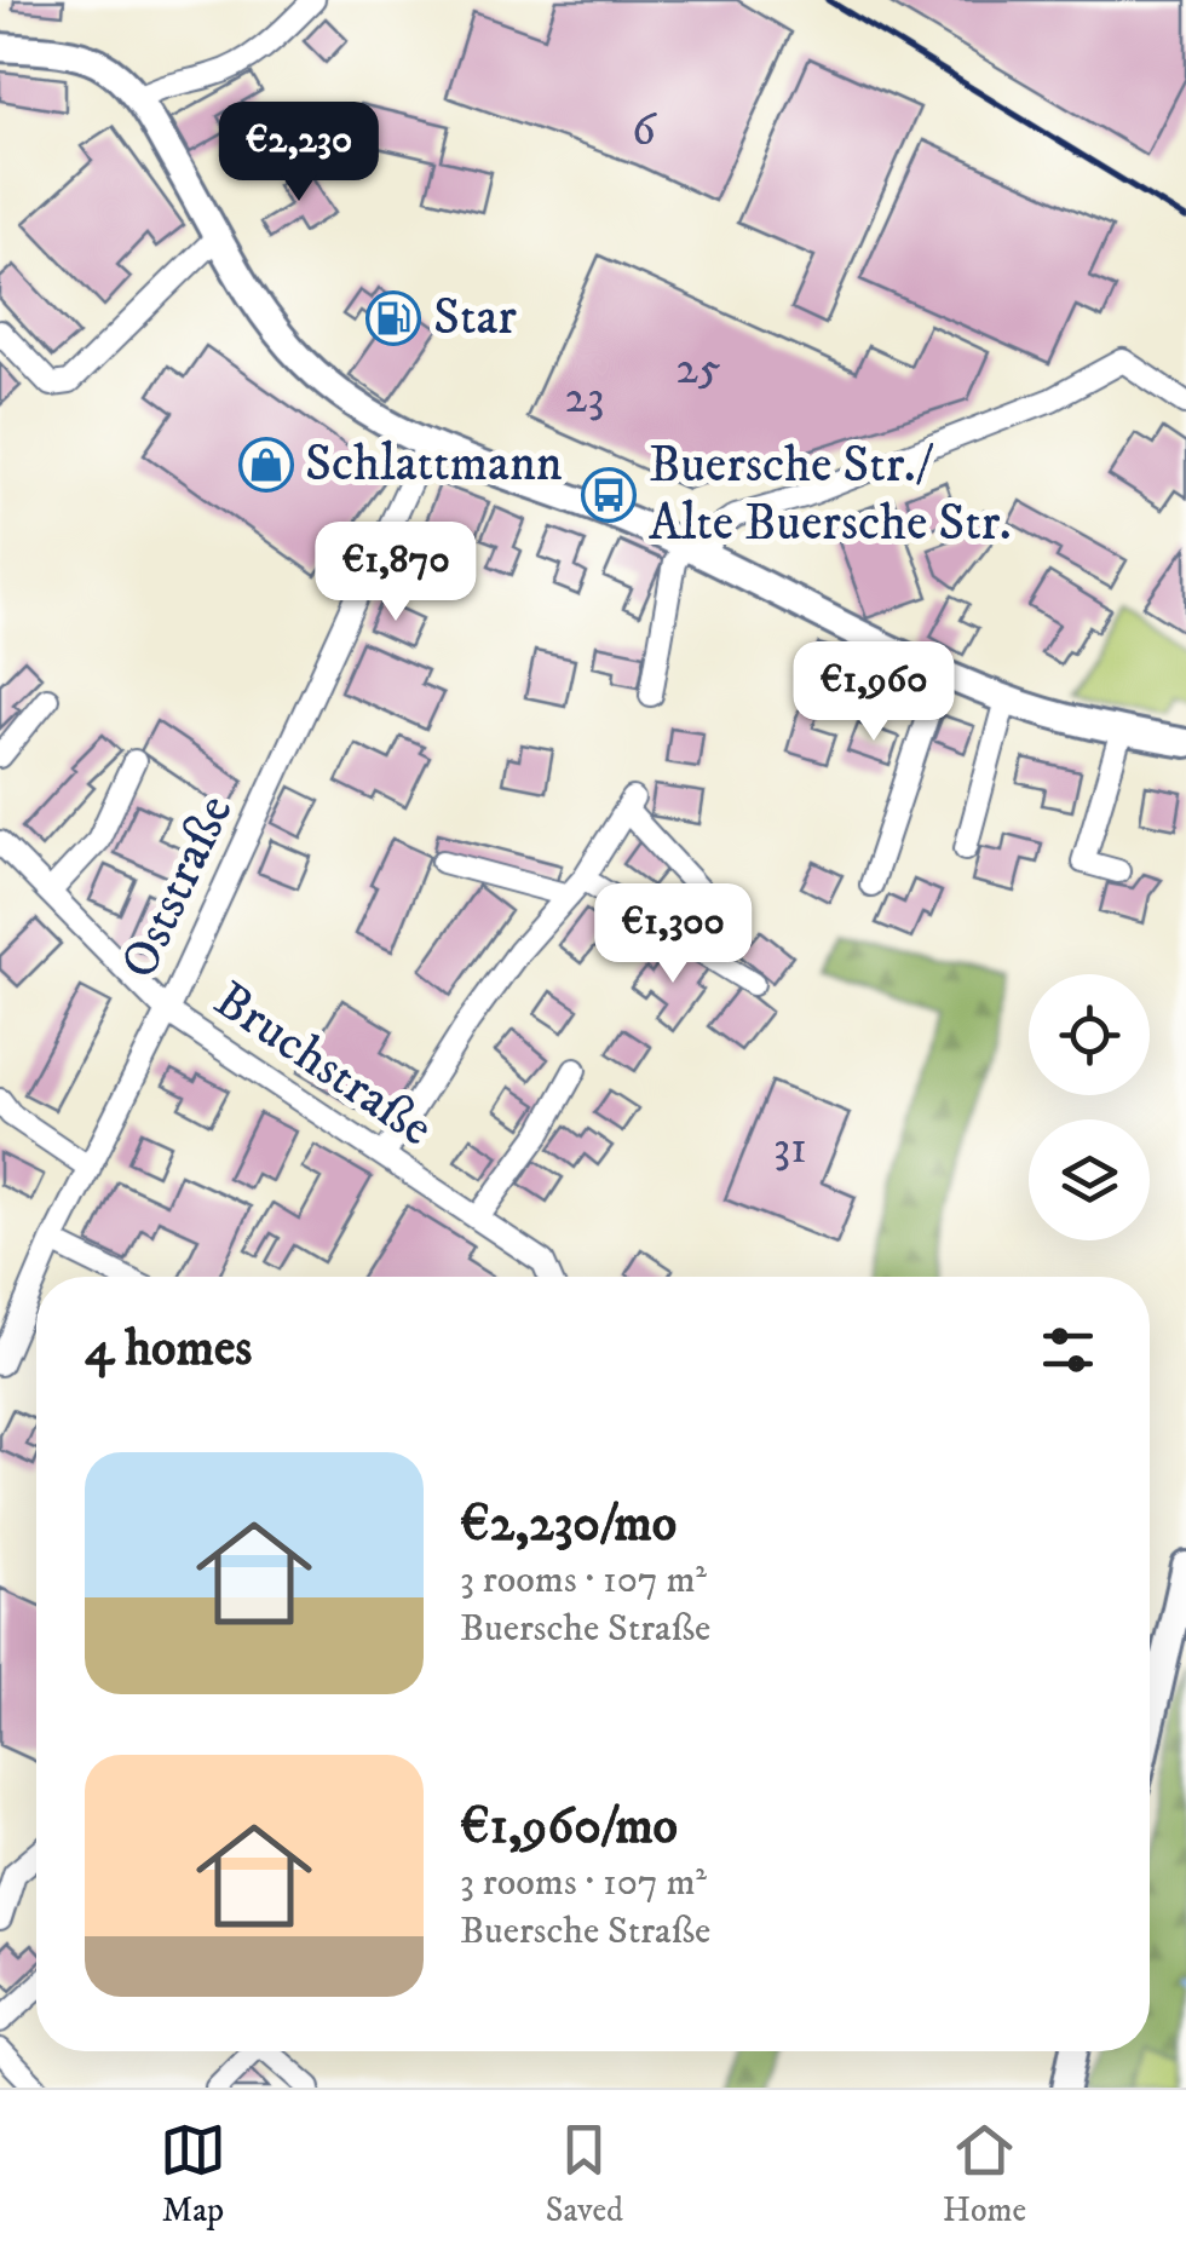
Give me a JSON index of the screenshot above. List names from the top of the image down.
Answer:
{
  "streets": {
    "street": ["Oststraße", "Bruchstraße"]
  },
  "crossings": [
    ["Oststraße", "Bruchstraße"]
  ],
  "places": {
    "fuel station": ["Star"],
    "shop": ["Schlattmann"],
    "bus stop": ["Buersche Str./ Alte Buersche Str."]
  },
  "house_numbers": [
    "6",
    "25",
    "23",
    "31"
  ],
  "page": {
    "price": [
      "€2,230",
      "€1,870",
      "€1,960",
      "€1,300"
    ],
    "heading": "4 homes",
    "list": [
      {
        "name": "€2,230/mo",
        "note": "3 rooms · 107 m² · Buersche Straße"
      },
      {
        "name": "€1,960/mo",
        "note": "3 rooms · 107 m² · Buersche Straße"
      }
    ],
    "tabs": ["Map", "Saved", "Home"]
  }
}
